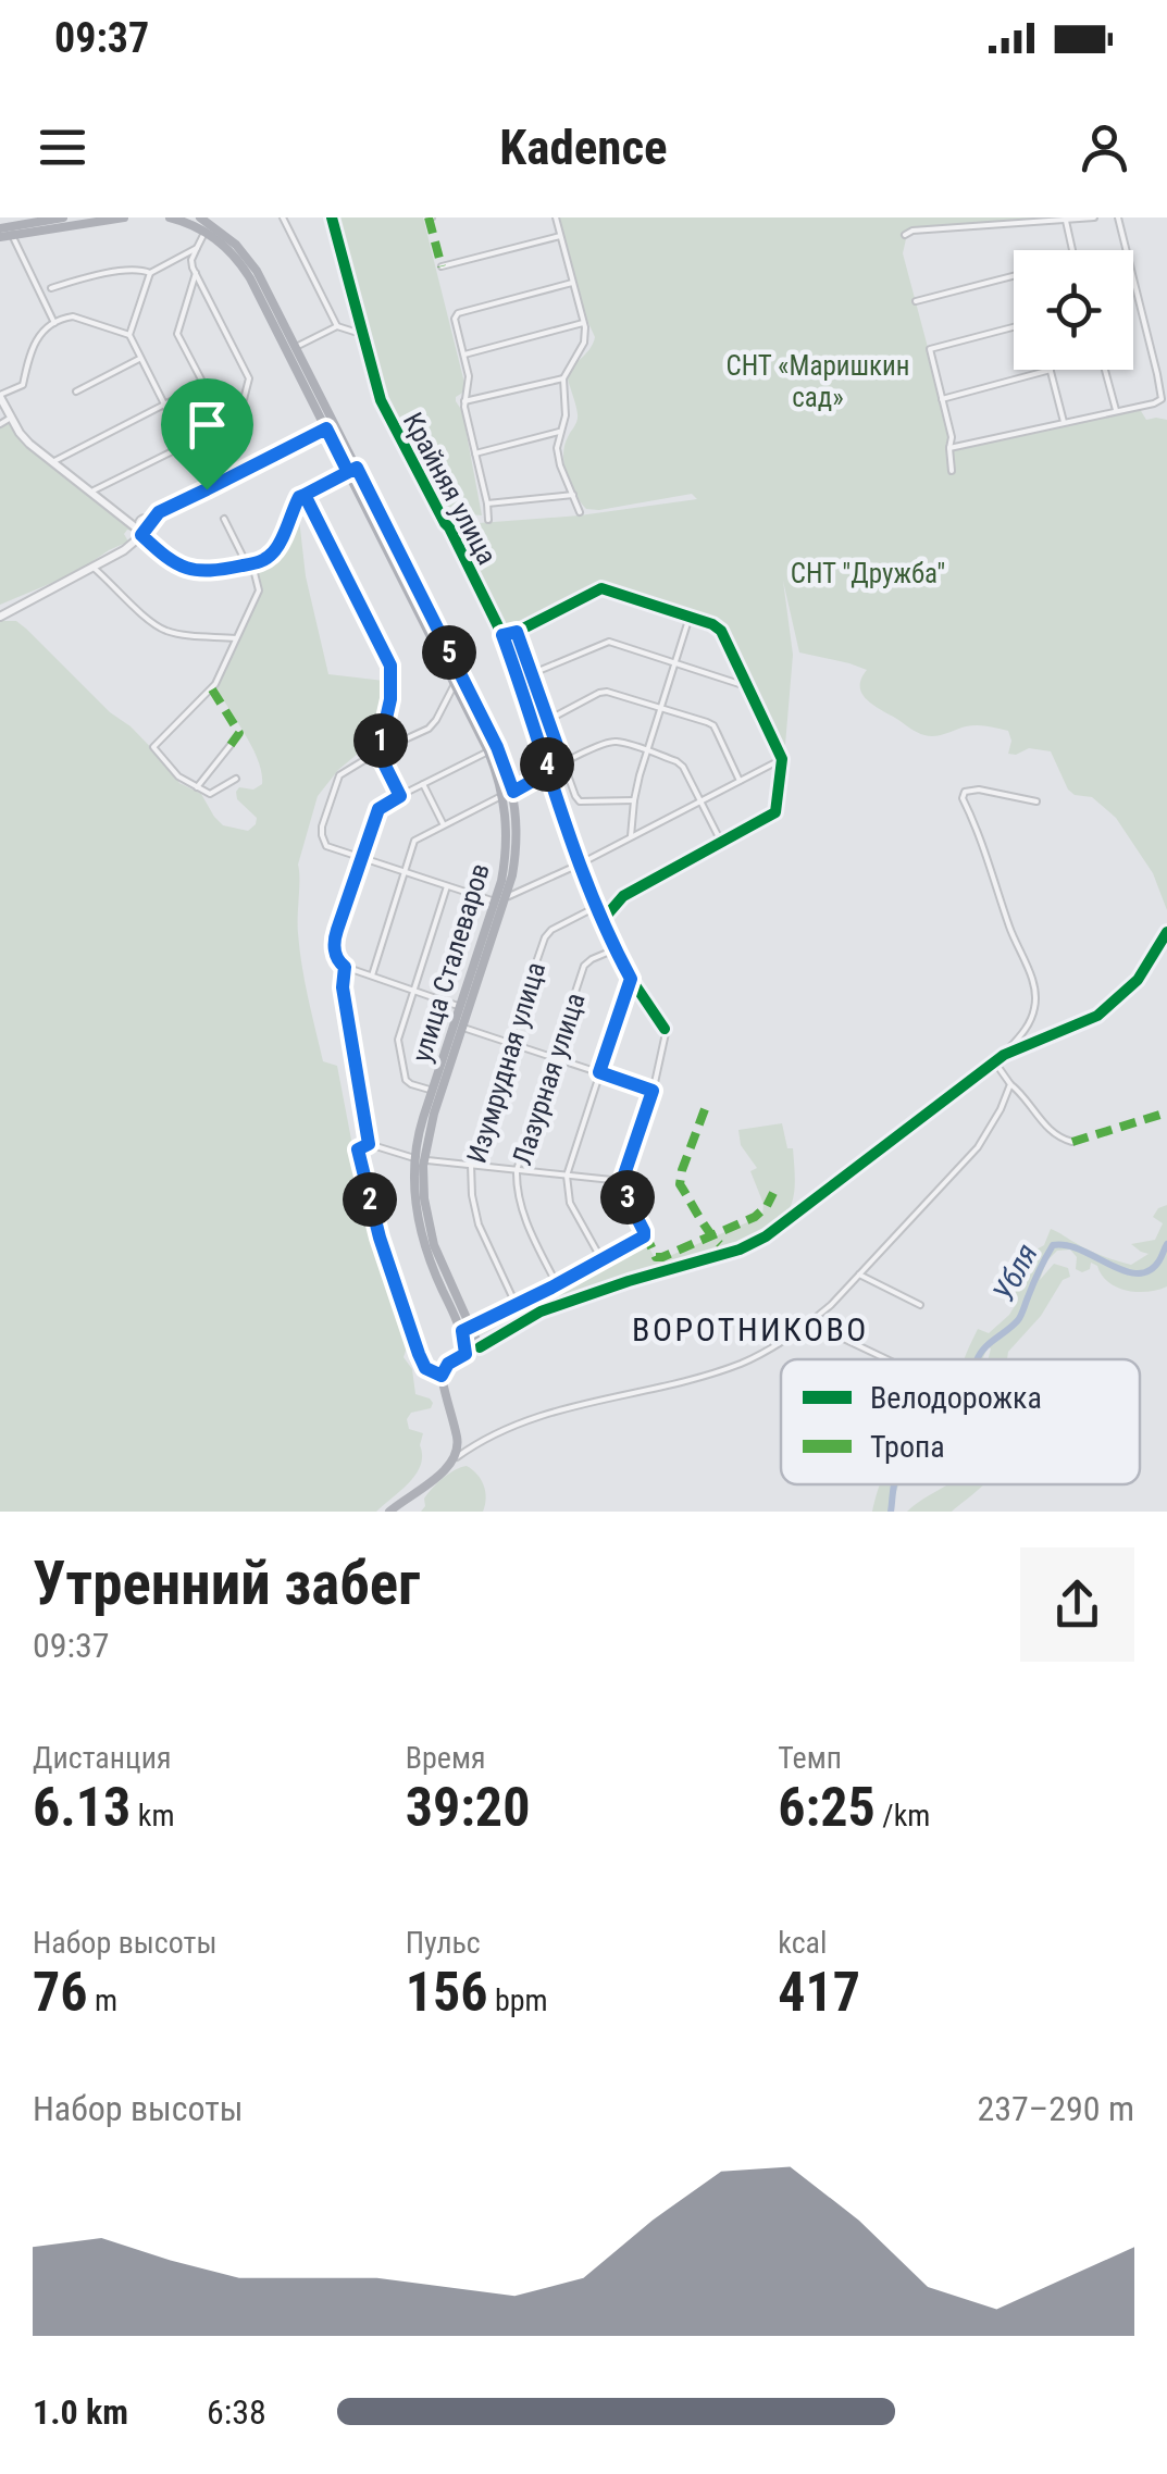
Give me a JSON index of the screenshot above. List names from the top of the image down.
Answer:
{
  "streets": {
    "main road": ["улица Сталеваров"],
    "street": ["Крайняя улица", "Изумрудная улица", "Лазурная улица"]
  },
  "crossings": [
    ["Крайняя улица", "Изумрудная улица"],
    ["Крайняя улица", "Лазурная улица"]
  ],
  "districts": ["ВОРОТНИКОВО"],
  "water": ["Убля"],
  "parks": ["СНТ «Маришкин сад»", "СНТ \"Дружба\""],
  "legend": ["Велодорожка", "Тропа"],
  "page": {
    "status": "09:37",
    "header": "Kadence",
    "pins": [
      "5",
      "1",
      "4",
      "3",
      "2"
    ],
    "heading": ["Утренний забег", "09:37"],
    "stats": [
      ["Дистанция", "6.13 km"],
      ["Время", "39:20"],
      ["Темп", "6:25 /km"],
      ["Набор высоты", "76 m"],
      ["Пульс", "156 bpm"],
      ["kcal", "417"]
    ],
    "chart": ["Набор высоты", "237–290 m"],
    "list": [
      {
        "name": "1.0 km",
        "note": "6:38"
      }
    ]
  }
}
